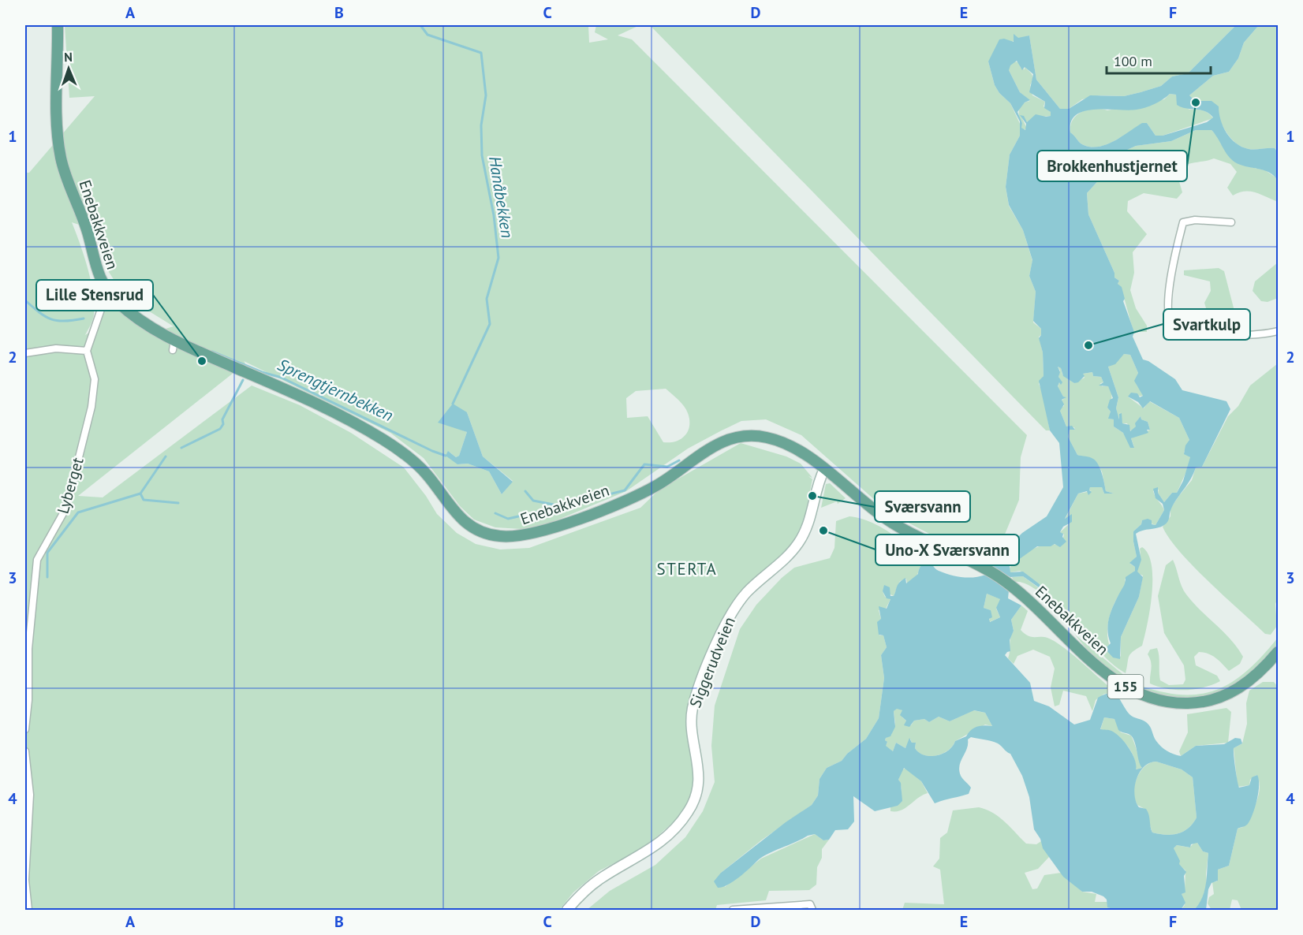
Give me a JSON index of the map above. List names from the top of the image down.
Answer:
{
  "streets": {
    "main road": ["Enebakkveien", "Siggerudveien", "155"],
    "street": ["Lyberget"]
  },
  "crossings": [
    ["Enebakkveien", "Siggerudveien"]
  ],
  "districts": ["STERTA"],
  "water": ["Hanåbekken", "Sprengtjernbekken"],
  "places": [
    "Brokkenhustjernet",
    "Svartkulp",
    "Lille Stensrud",
    "Sværsvann",
    "Uno-X Sværsvann"
  ],
  "scale_bar": "100 m",
  "north": "top",
  "grid": {
    "columns": [
      "A",
      "B",
      "C",
      "D",
      "E",
      "F"
    ],
    "rows": [
      "1",
      "2",
      "3",
      "4"
    ]
  }
}
